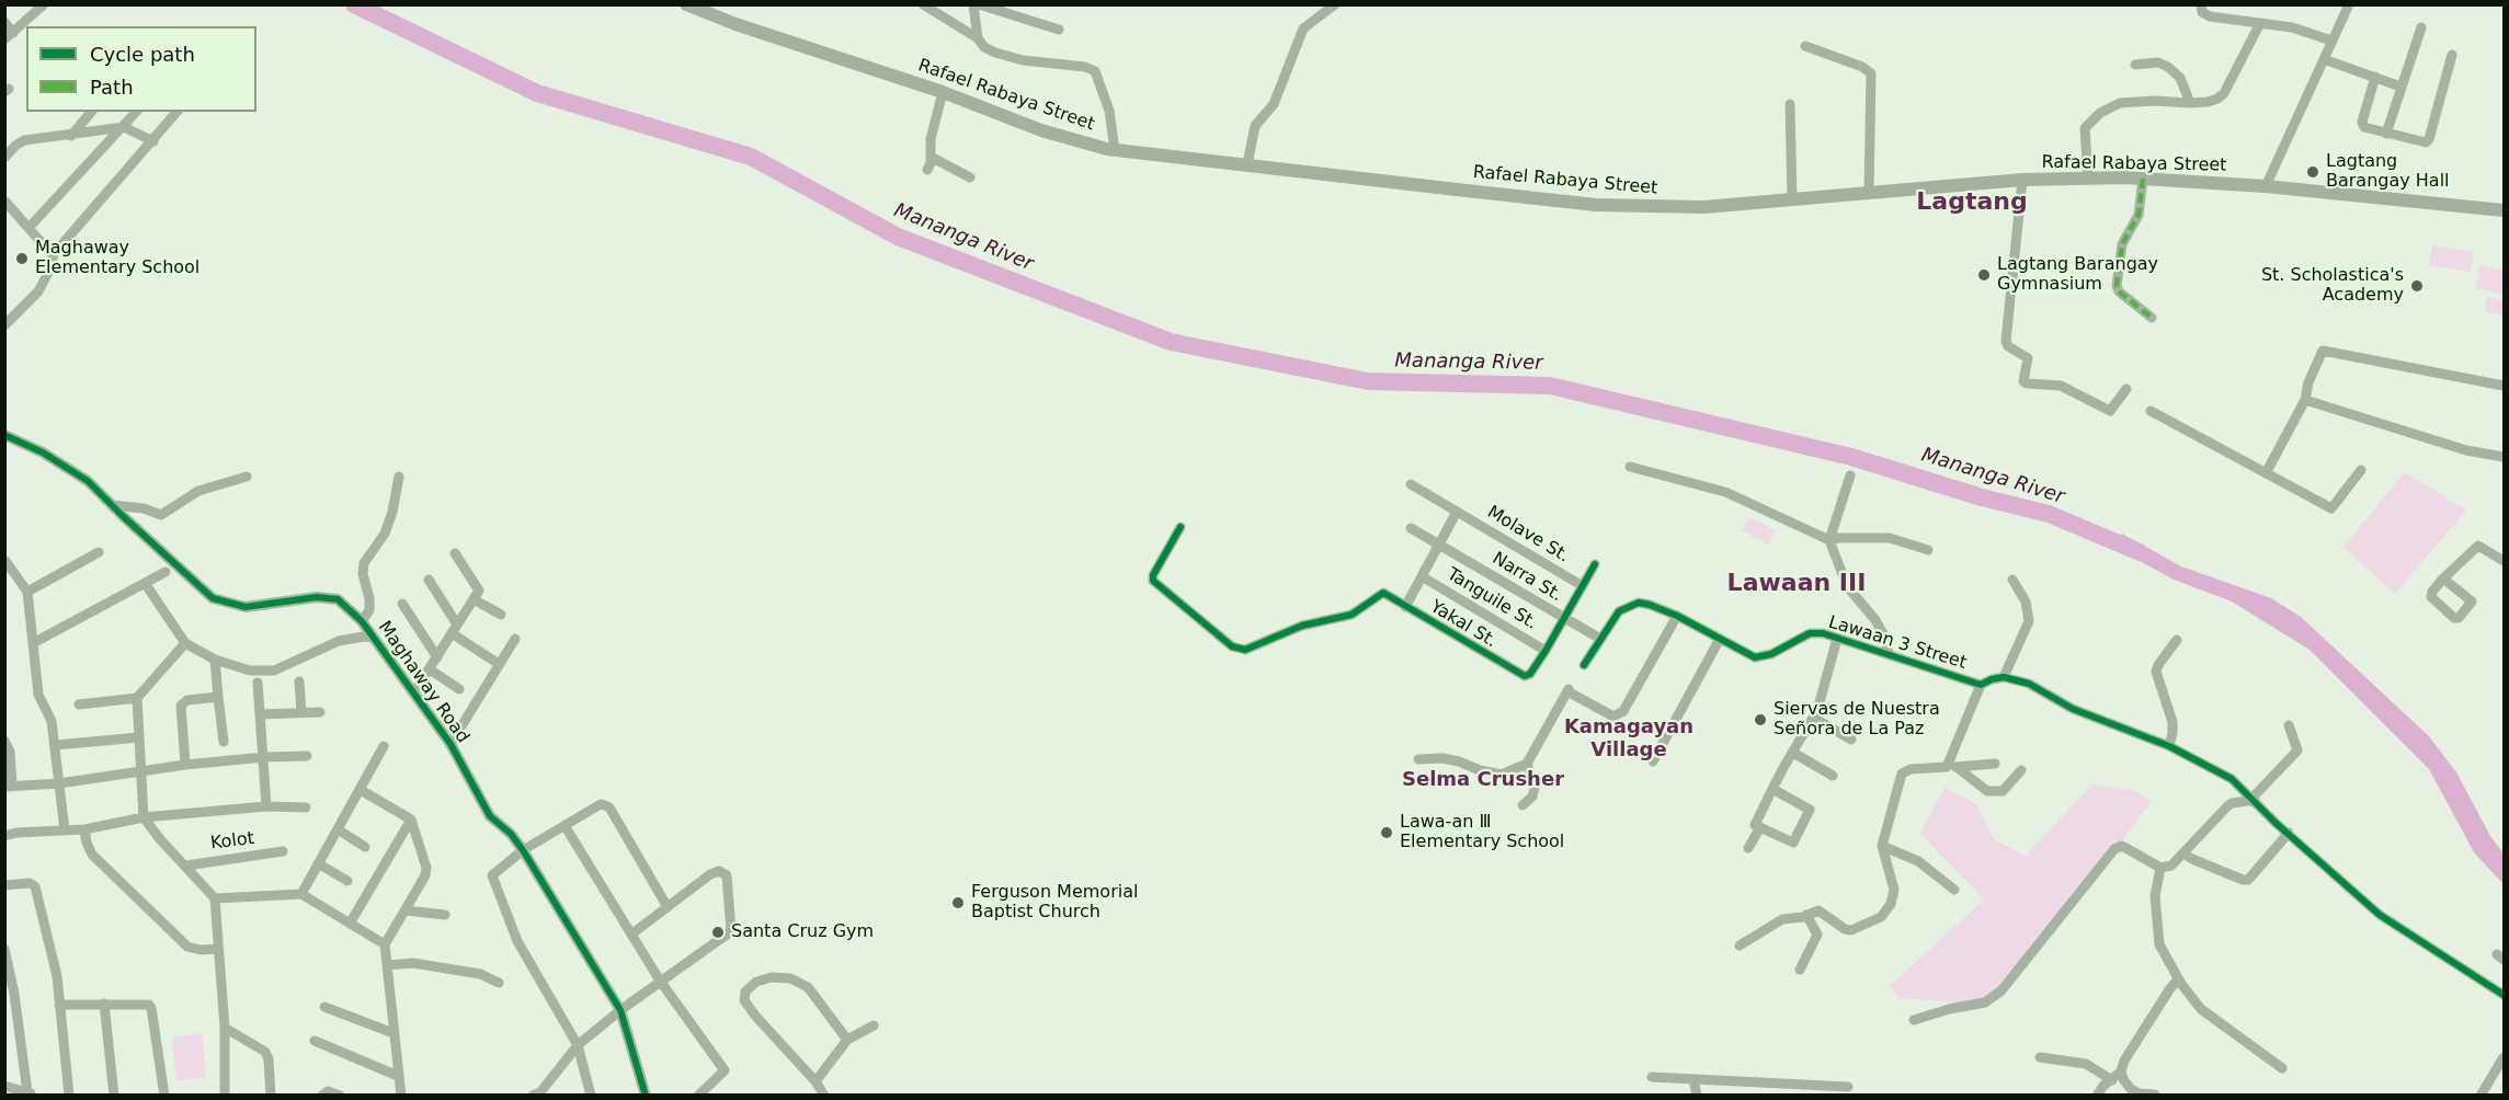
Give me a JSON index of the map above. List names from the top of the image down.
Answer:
{
  "streets": {
    "main road": ["Rafael Rabaya Street"],
    "street": [
      "Molave St.",
      "Narra St.",
      "Tanguile St.",
      "Yakal St.",
      "Lawaan 3 Street",
      "Maghaway Road",
      "Kolot"
    ]
  },
  "crossings": [
    ["Narra St.", "Lawaan 3 Street"],
    ["Tanguile St.", "Yakal St."]
  ],
  "districts": [
    "Lagtang",
    "Lawaan III",
    "Kamagayan Village",
    "Selma Crusher"
  ],
  "water": ["Mananga River"],
  "places": [
    "Lagtang Barangay Hall",
    "Maghaway Elementary School",
    "Lagtang Barangay Gymnasium",
    "St. Scholastica's Academy",
    "Siervas de Nuestra Señora de La Paz",
    "Lawa-an Ⅲ Elementary School",
    "Ferguson Memorial Baptist Church",
    "Santa Cruz Gym"
  ],
  "legend": ["Cycle path", "Path"]
}
